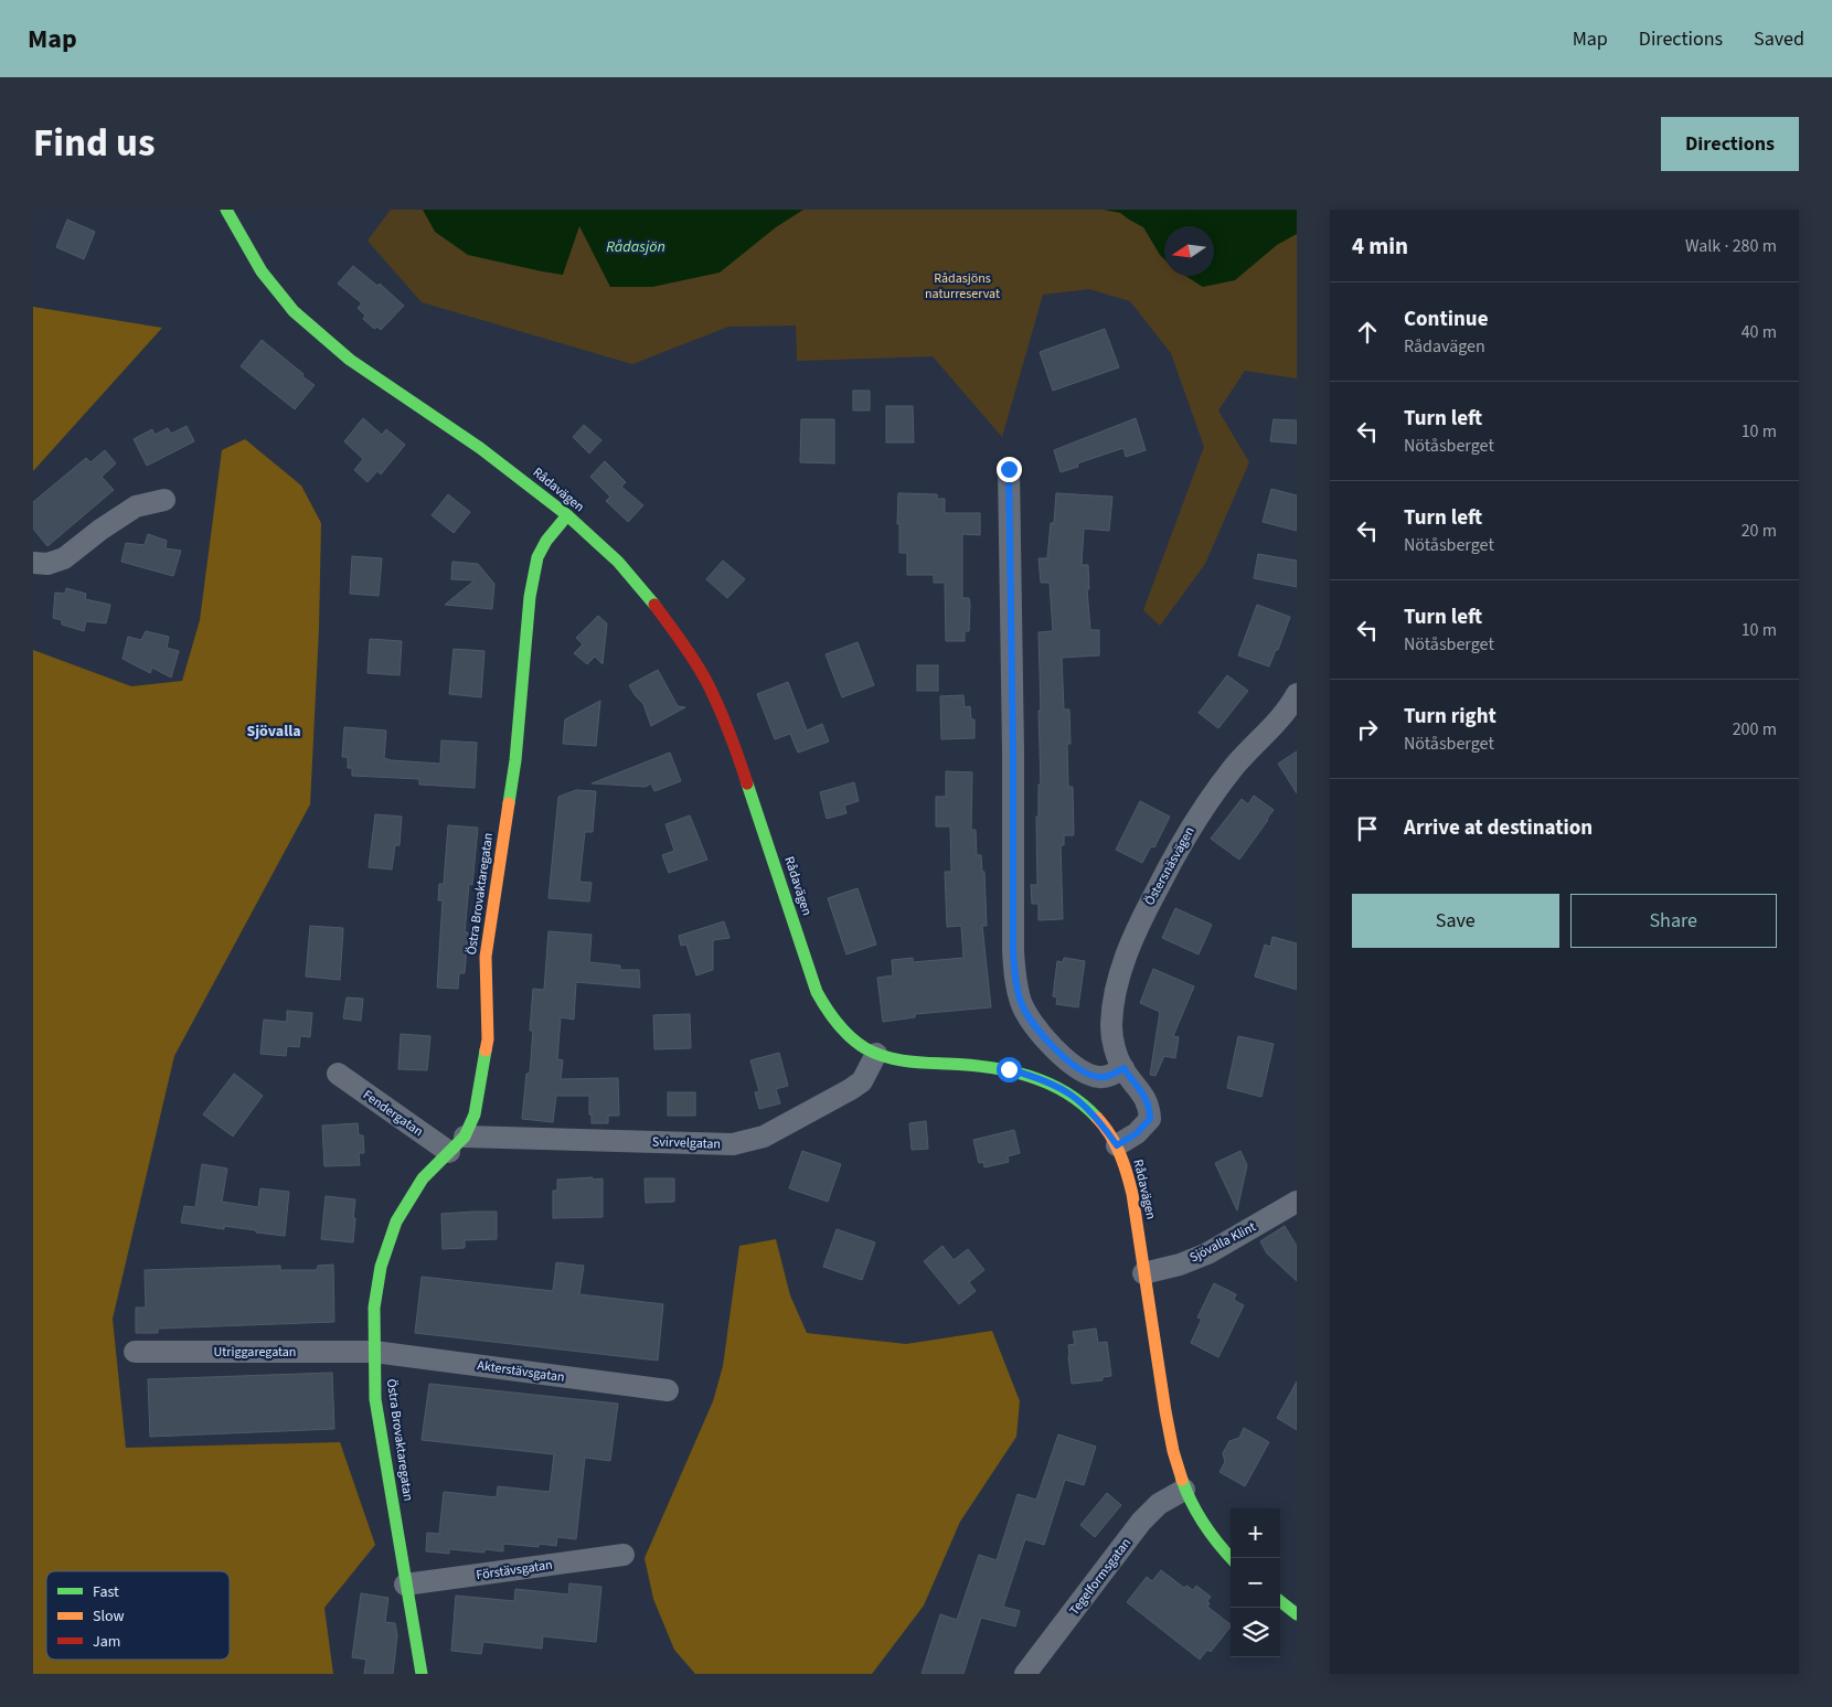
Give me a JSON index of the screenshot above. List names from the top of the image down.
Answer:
{
  "streets": {
    "street": [
      "Rådavägen",
      "Östersnäsvägen",
      "Östra Brovaktaregatan",
      "Fendergatan",
      "Svirvelgatan",
      "Sjövalla Klint",
      "Utriggaregatan",
      "Akterstävsgatan",
      "Förstävsgatan",
      "Tegelformsgatan"
    ]
  },
  "crossings": [
    ["Rådavägen", "Östersnäsvägen"],
    ["Rådavägen", "Östra Brovaktaregatan"],
    ["Rådavägen", "Svirvelgatan"],
    ["Rådavägen", "Sjövalla Klint"],
    ["Rådavägen", "Tegelformsgatan"],
    ["Östra Brovaktaregatan", "Fendergatan"],
    ["Östra Brovaktaregatan", "Svirvelgatan"],
    ["Östra Brovaktaregatan", "Utriggaregatan"],
    ["Östra Brovaktaregatan", "Akterstävsgatan"],
    ["Östra Brovaktaregatan", "Förstävsgatan"],
    ["Utriggaregatan", "Akterstävsgatan"]
  ],
  "districts": ["Sjövalla"],
  "water": ["Rådasjön"],
  "parks": ["Rådasjöns naturreservat"],
  "legend": ["Fast", "Slow", "Jam"],
  "north": "left",
  "page": {
    "header": "Map",
    "nav": ["Map", "Directions", "Saved"],
    "title": "Find us",
    "buttons": [
      "Directions",
      ["Save", "Share"]
    ],
    "heading": ["4 min", "Walk · 280 m"],
    "list": [
      ["Continue", "Rådavägen", "40 m"],
      ["Turn left", "Nötåsberget", "10 m"],
      ["Turn left", "Nötåsberget", "20 m"],
      ["Turn left", "Nötåsberget", "10 m"],
      ["Turn right", "Nötåsberget", "200 m"],
      "Arrive at destination"
    ],
    "map_buttons": ["+", "−"]
  }
}
